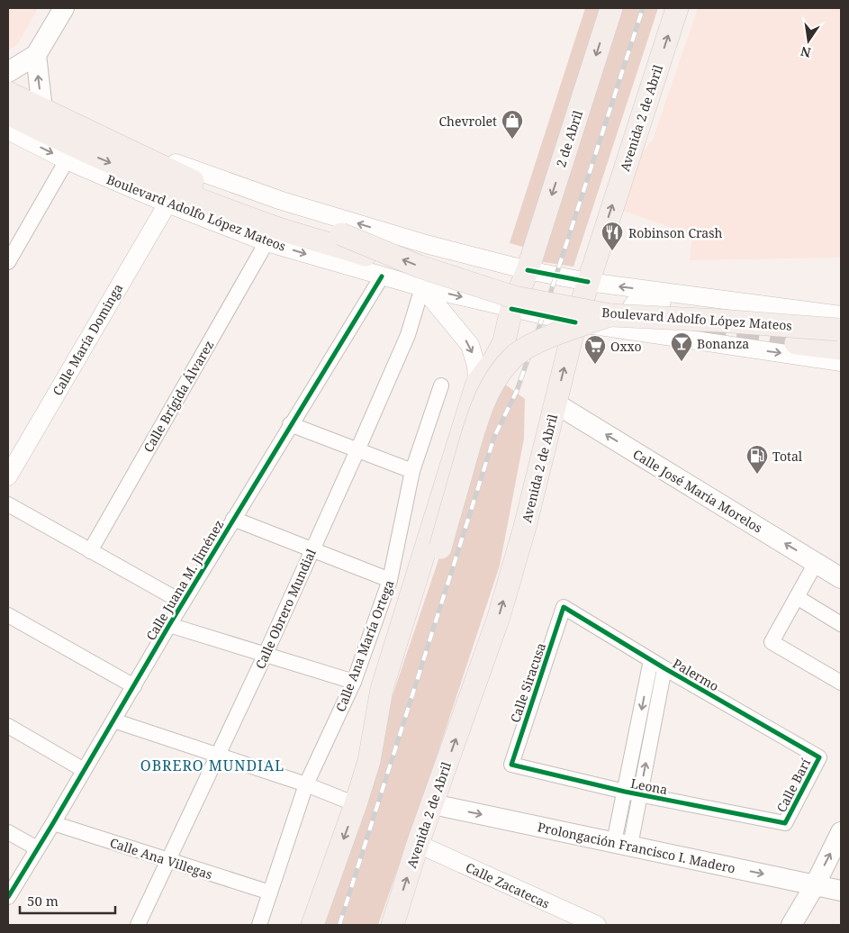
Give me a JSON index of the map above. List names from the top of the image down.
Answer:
{
  "streets": {
    "main road": [
      "Avenida 2 de Abril",
      "2 de Abril",
      "Boulevard Adolfo López Mateos",
      "Calle José María Morelos",
      "Prolongación Francisco I. Madero"
    ],
    "street": [
      "Calle María Dominga",
      "Calle Brígida Álvarez",
      "Calle Juana M. Jiménez",
      "Calle Obrero Mundial",
      "Calle Ana María Ortega",
      "Palermo",
      "Calle Siracusa",
      "Calle Barí",
      "Leona",
      "Calle Ana Villegas",
      "Calle Zacatecas"
    ]
  },
  "crossings": [
    ["Avenida 2 de Abril", "Boulevard Adolfo López Mateos"],
    ["Avenida 2 de Abril", "Calle José María Morelos"],
    ["Avenida 2 de Abril", "Prolongación Francisco I. Madero"],
    ["Avenida 2 de Abril", "Calle Zacatecas"],
    ["2 de Abril", "Boulevard Adolfo López Mateos"],
    ["Boulevard Adolfo López Mateos", "Calle María Dominga"],
    ["Boulevard Adolfo López Mateos", "Calle Brígida Álvarez"],
    ["Boulevard Adolfo López Mateos", "Calle Juana M. Jiménez"],
    ["Boulevard Adolfo López Mateos", "Calle Obrero Mundial"],
    ["Calle Juana M. Jiménez", "Calle Ana Villegas"],
    ["Calle Obrero Mundial", "Calle Ana Villegas"],
    ["Calle Ana María Ortega", "Calle Ana Villegas"],
    ["Palermo", "Calle Siracusa"],
    ["Palermo", "Calle Barí"],
    ["Calle Siracusa", "Leona"],
    ["Calle Barí", "Leona"]
  ],
  "one_way": ["Calle José María Morelos", "Prolongación Francisco I. Madero"],
  "districts": ["OBRERO MUNDIAL"],
  "places": {
    "shop": ["Chevrolet"],
    "restaurant": ["Robinson Crash"],
    "bar": ["Bonanza"],
    "supermarket": ["Oxxo"],
    "fuel station": ["Total"]
  },
  "scale_bar": "50 m",
  "north": "bottom"
}
